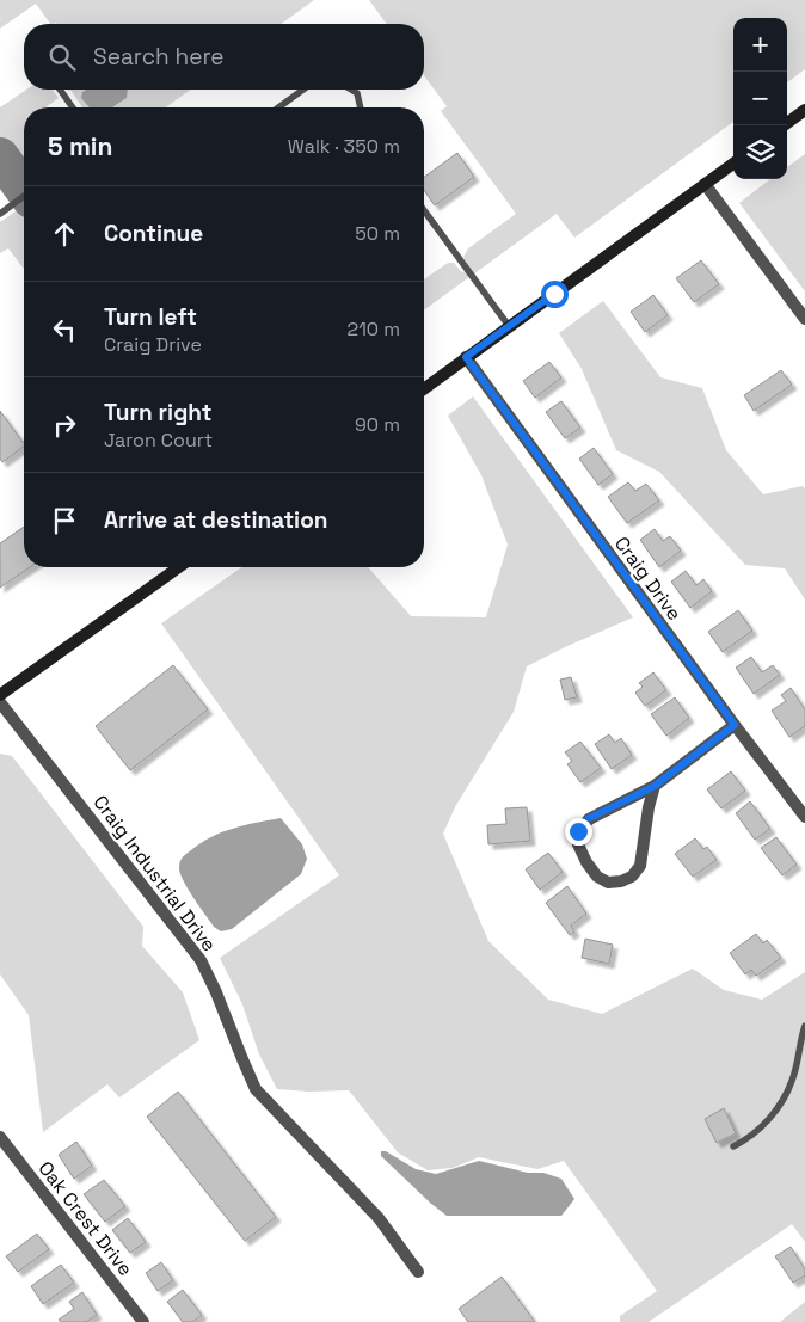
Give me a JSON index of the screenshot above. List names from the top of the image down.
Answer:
{
  "streets": {
    "street": ["Craig Drive", "Craig Industrial Drive", "Oak Crest Drive"]
  },
  "page": {
    "map_buttons": ["+", "−"],
    "search": "Search here",
    "heading": ["5 min", "Walk · 350 m"],
    "list": [
      ["Continue", "50 m"],
      ["Turn left", "Craig Drive", "210 m"],
      ["Turn right", "Jaron Court", "90 m"],
      "Arrive at destination"
    ]
  }
}
